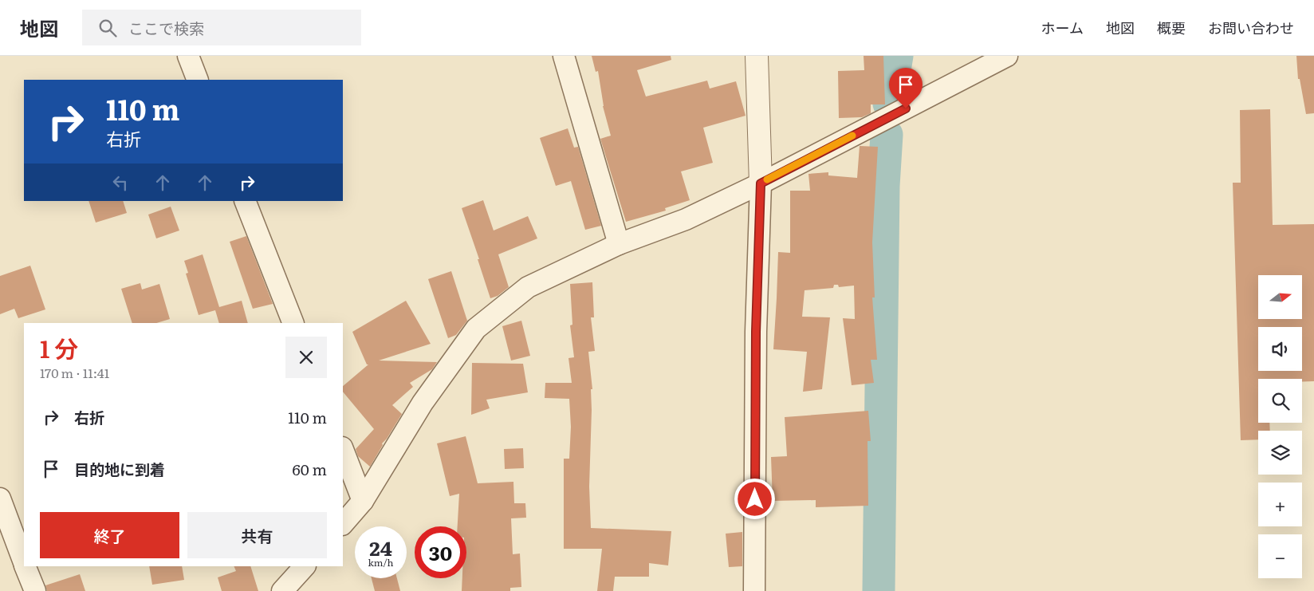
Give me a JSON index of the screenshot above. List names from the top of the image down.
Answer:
{
  "north": "right",
  "page": {
    "header": "地図",
    "search": "ここで検索",
    "nav": [
      "ホーム",
      "地図",
      "概要",
      "お問い合わせ"
    ],
    "turn": ["110 m", "右折"],
    "map_buttons": ["+", "−"],
    "heading": ["1 分", "170 m · 11:41"],
    "list": [
      {
        "name": "右折",
        "value": "110 m"
      },
      {
        "name": "目的地に到着",
        "value": "60 m"
      }
    ],
    "buttons": ["終了", "共有"],
    "speed": "24 km/h",
    "limit": "30"
  }
}
